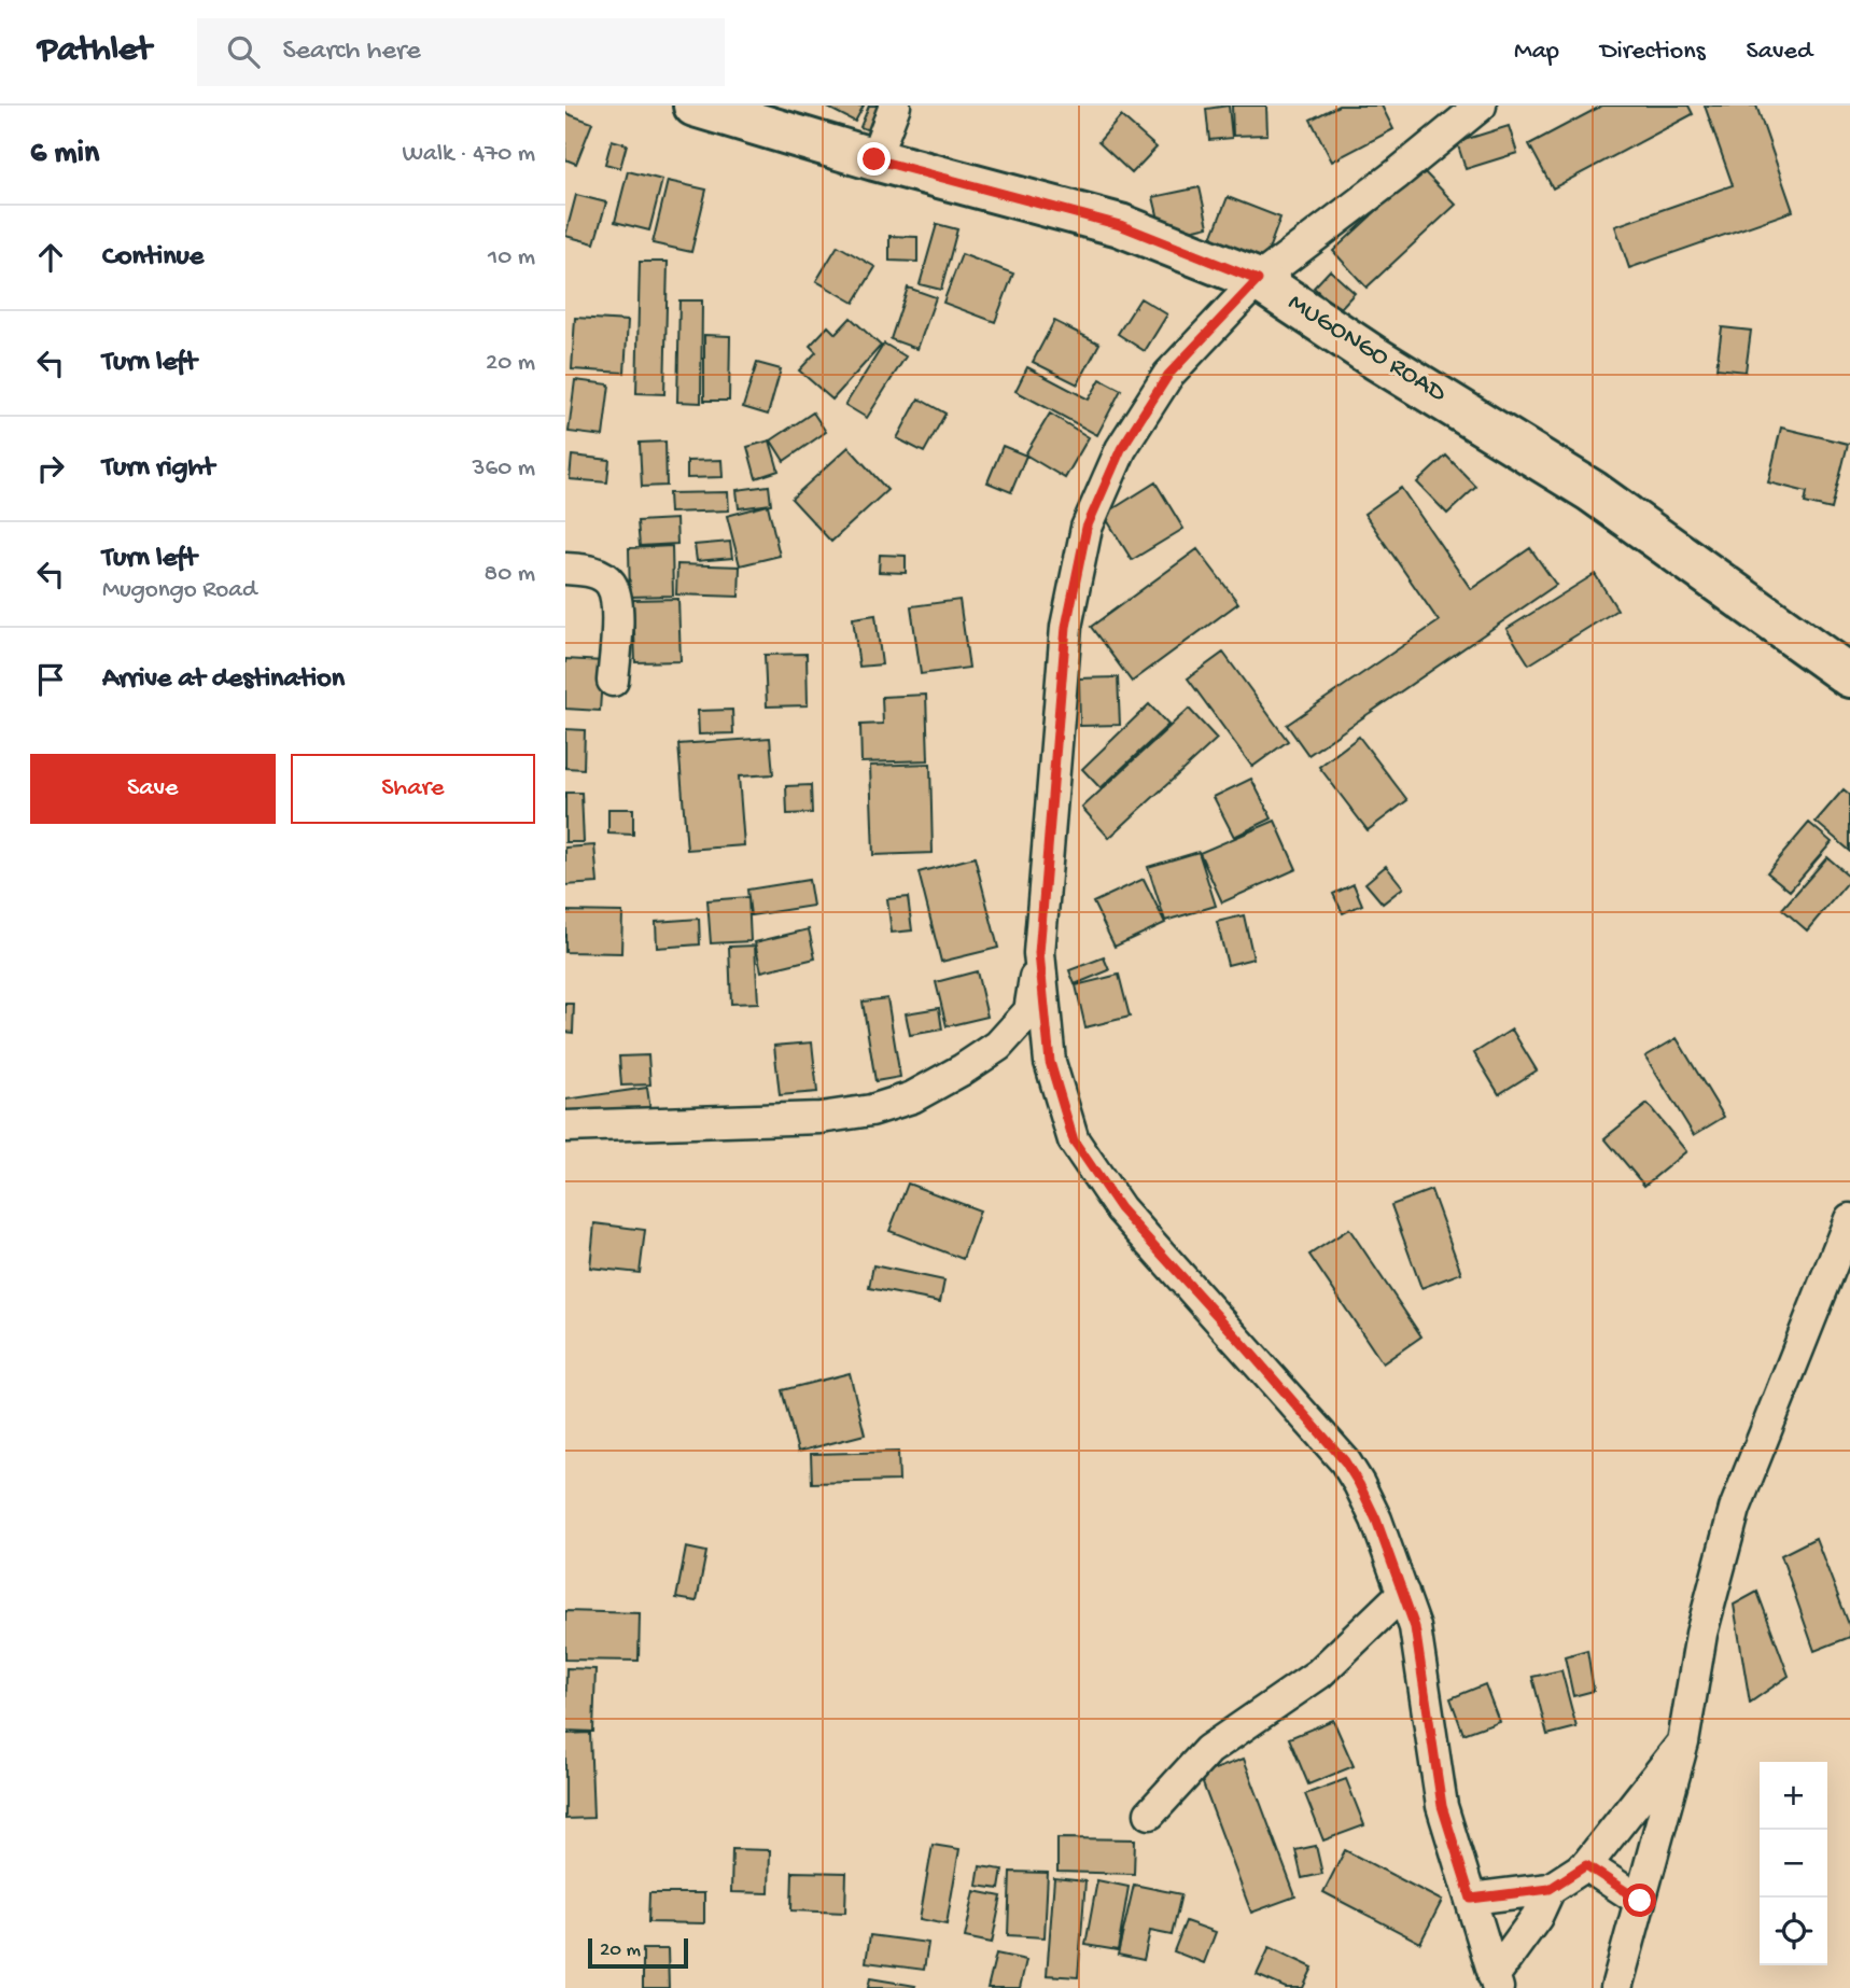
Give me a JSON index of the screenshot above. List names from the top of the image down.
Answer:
{
  "streets": {
    "street": ["MUGONGO ROAD"]
  },
  "scale_bar": "20 m",
  "page": {
    "header": "Pathlet",
    "search": "Search here",
    "nav": ["Map", "Directions", "Saved"],
    "heading": ["6 min", "Walk · 470 m"],
    "list": [
      ["Continue", "10 m"],
      ["Turn left", "20 m"],
      ["Turn right", "360 m"],
      ["Turn left", "Mugongo Road", "80 m"],
      "Arrive at destination"
    ],
    "buttons": ["Save", "Share"],
    "map_buttons": ["+", "−"],
    "scale": "20 m"
  }
}
